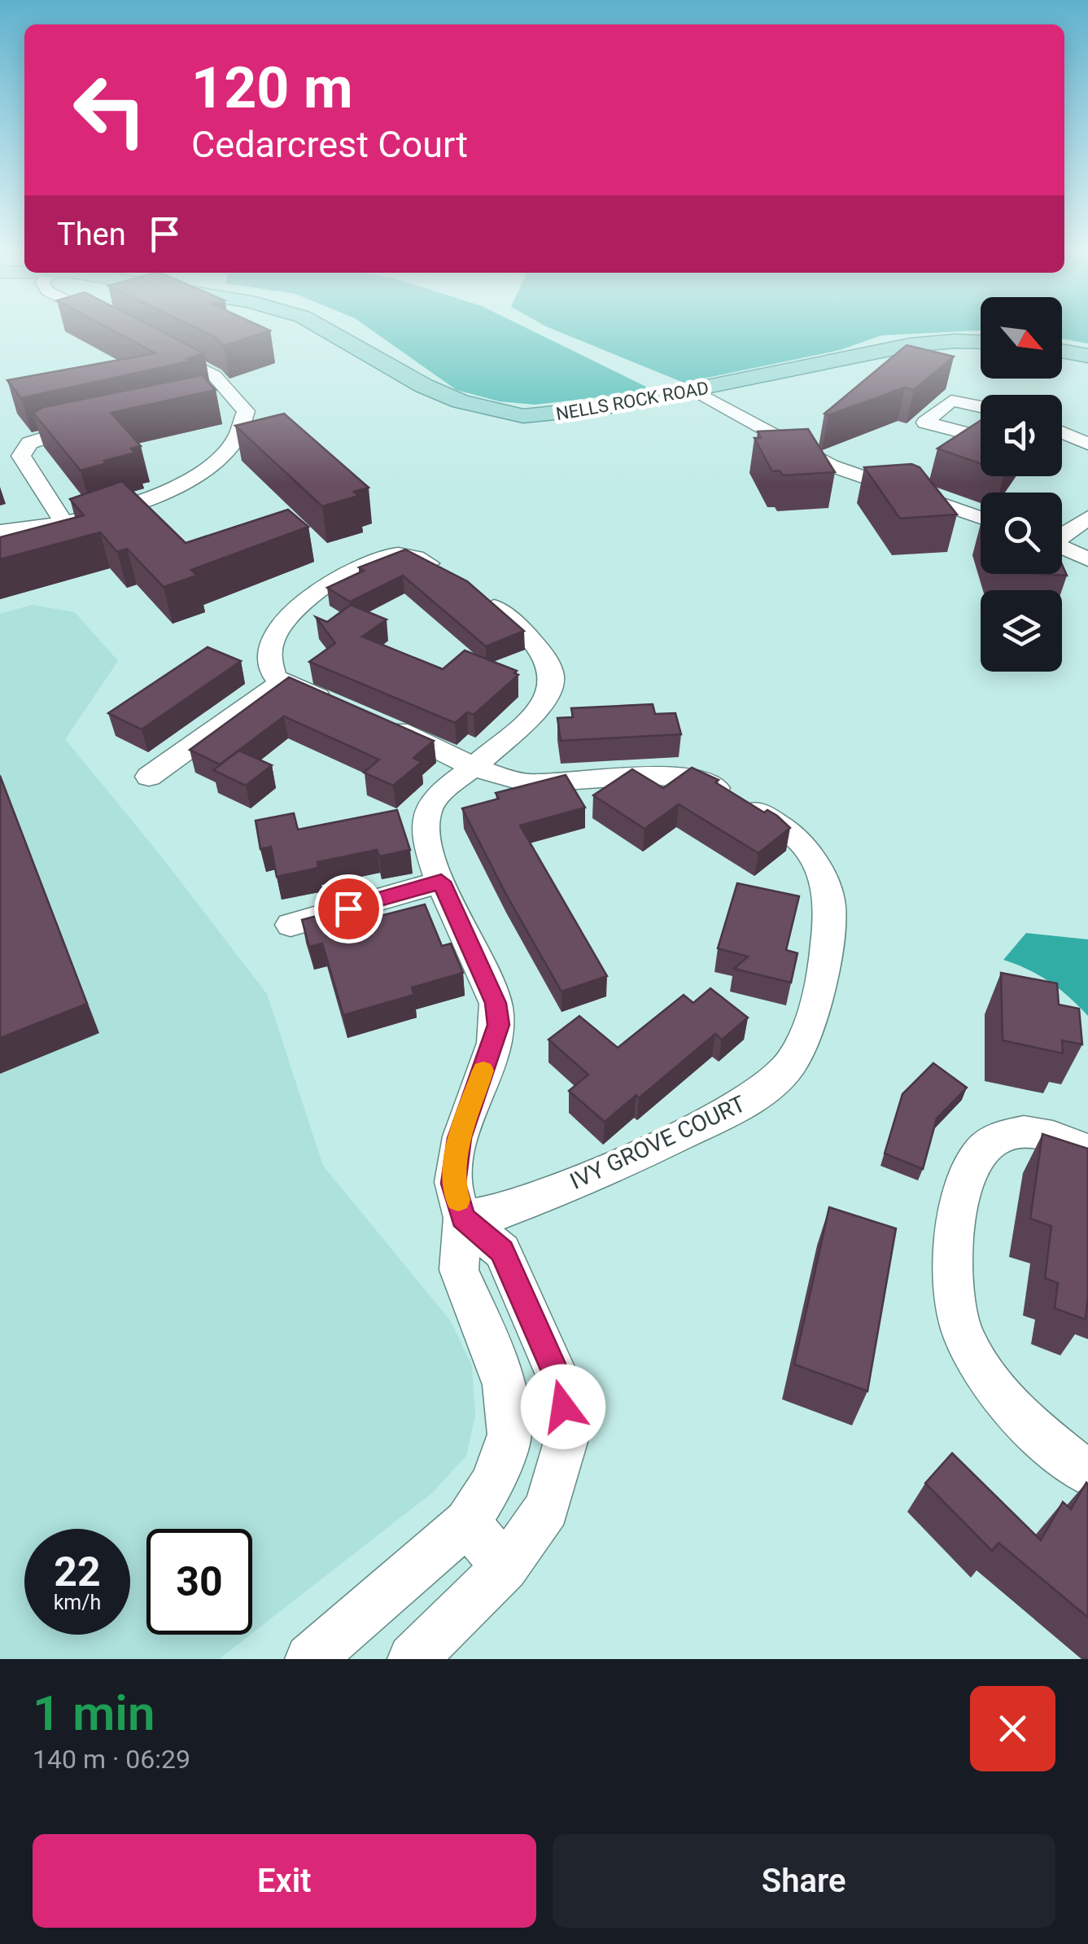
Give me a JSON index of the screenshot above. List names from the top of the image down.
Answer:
{
  "streets": {
    "main road": ["NELLS ROCK ROAD"],
    "street": ["IVY GROVE COURT"]
  },
  "north": "bottom right",
  "page": {
    "turn": ["120 m", "Cedarcrest Court"],
    "then": "Then",
    "speed": "22 km/h",
    "limit": "30",
    "heading": ["1 min", "140 m · 06:29"],
    "buttons": ["Exit", "Share"]
  }
}
